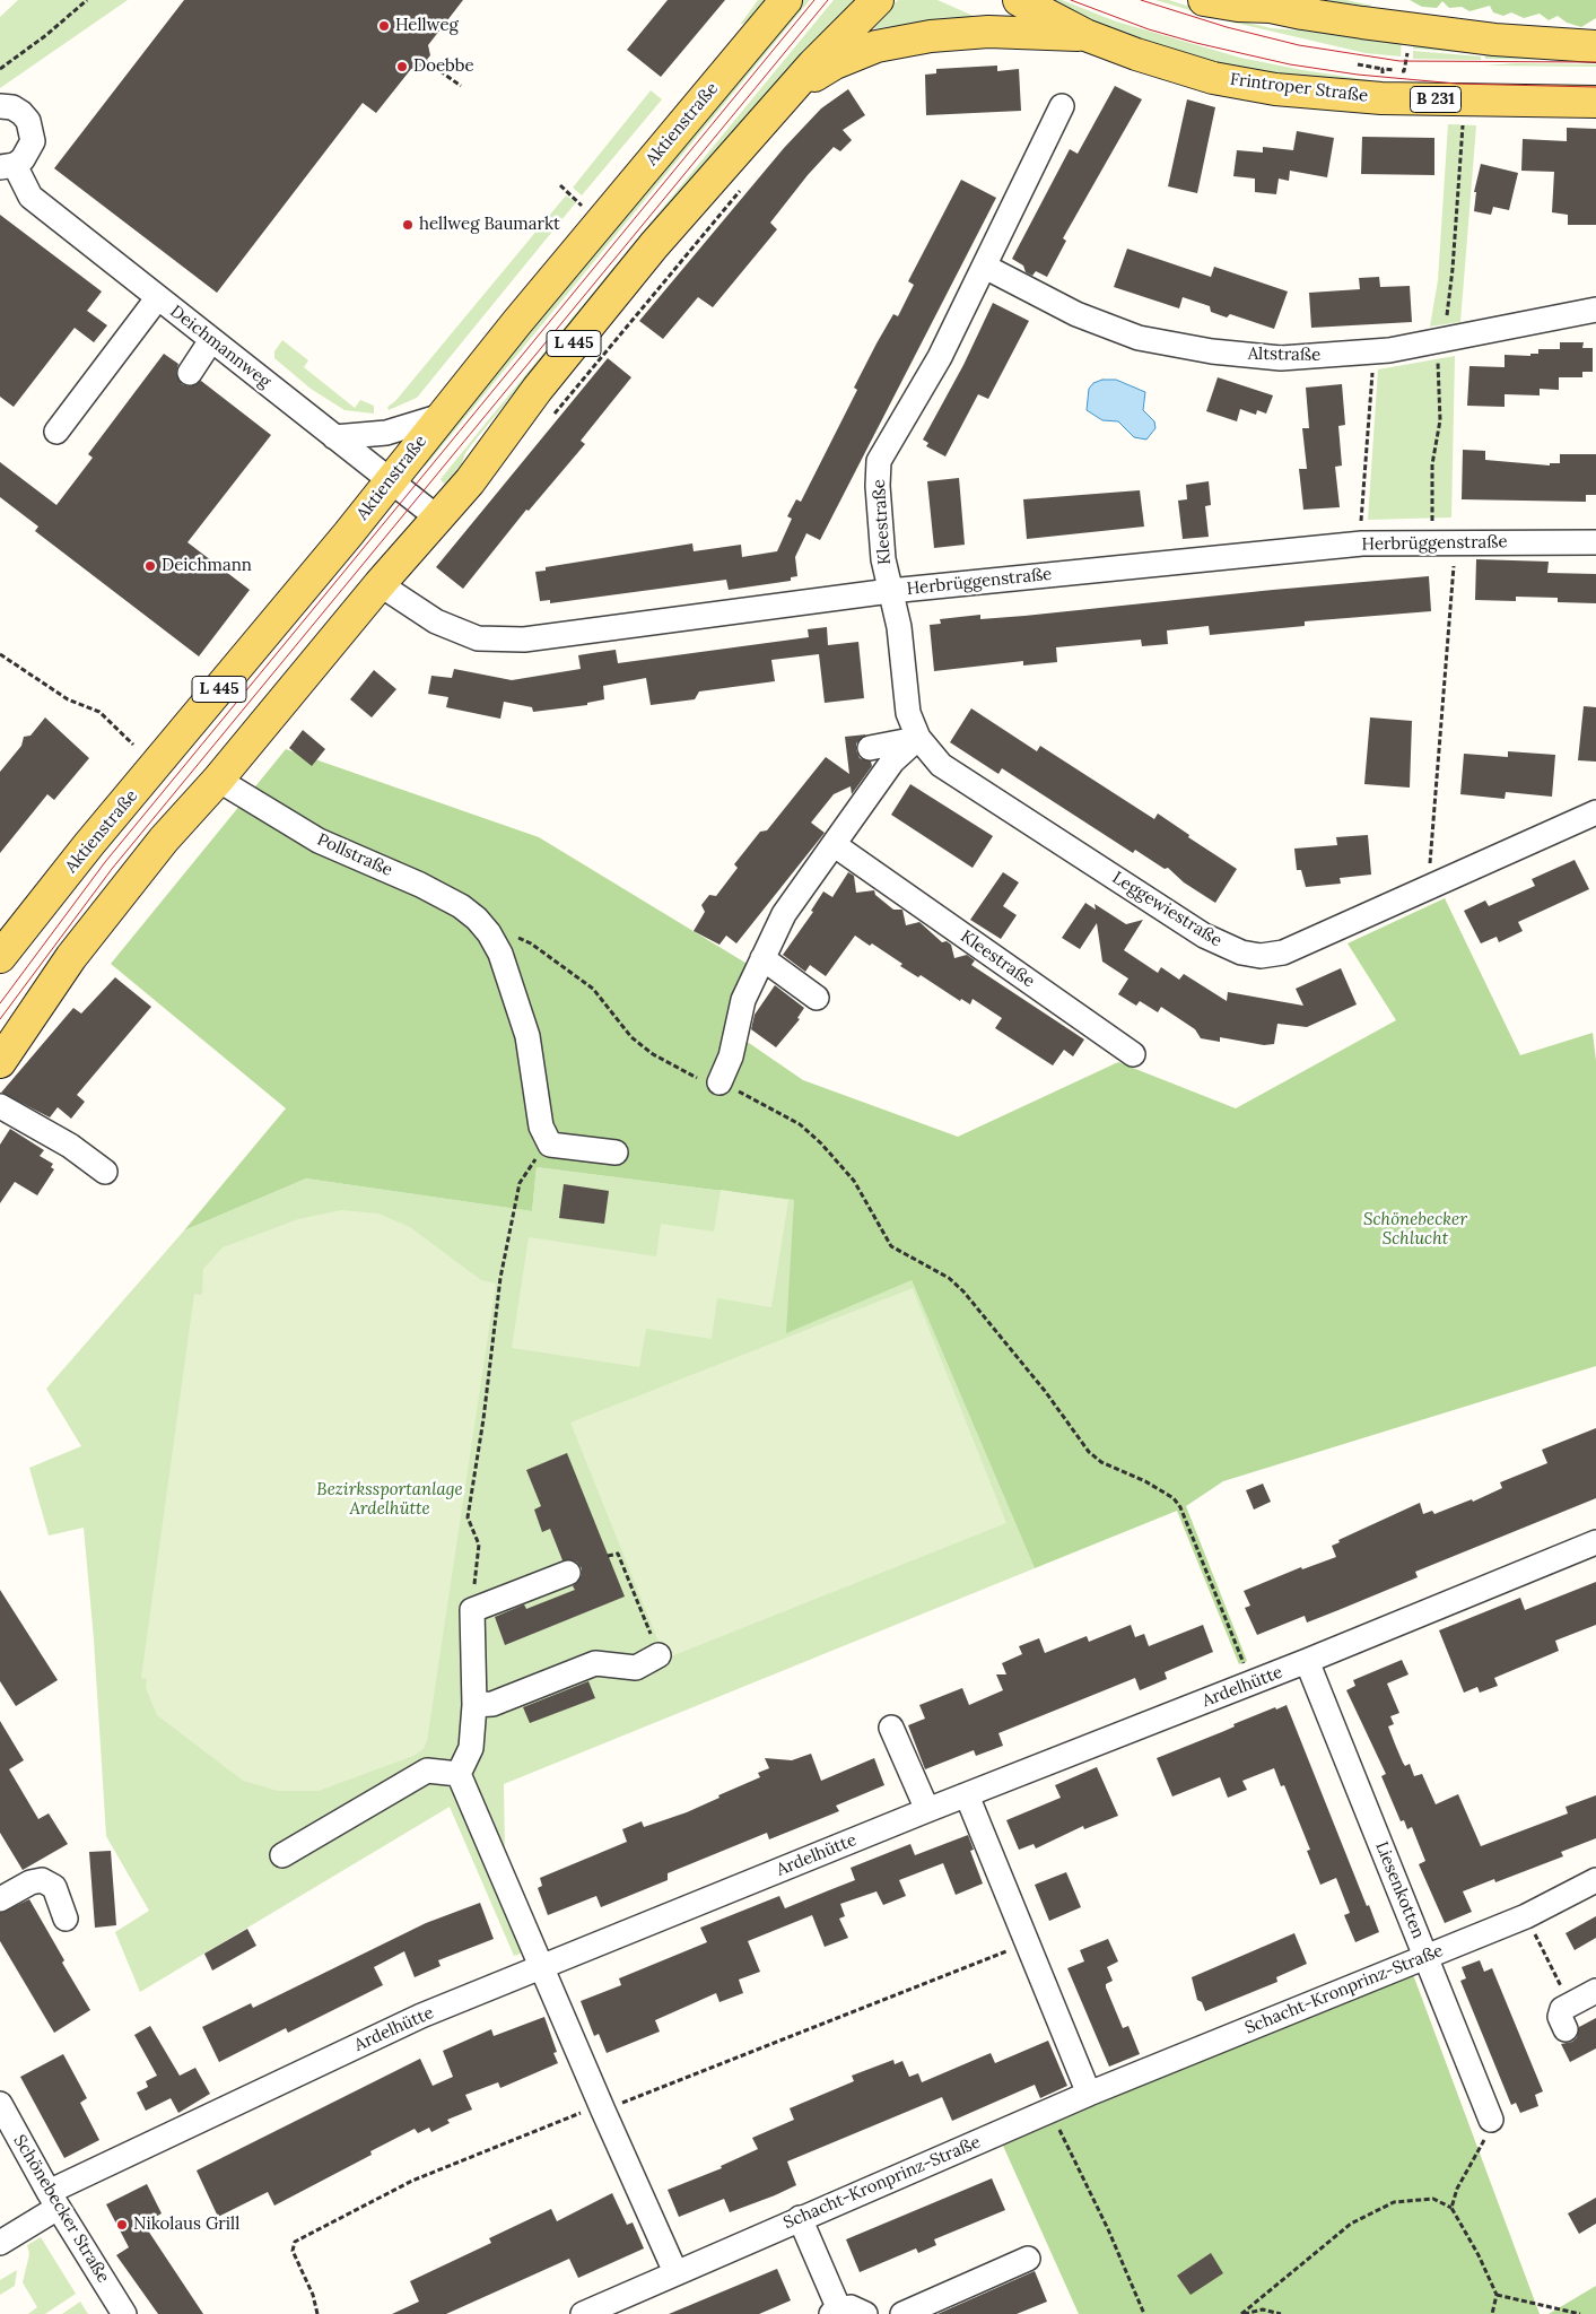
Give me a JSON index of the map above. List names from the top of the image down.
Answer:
{
  "streets": {
    "main road": [
      "Frintroper Straße",
      "B 231",
      "Aktienstraße",
      "L 445"
    ],
    "street": [
      "Deichmannweg",
      "Altstraße",
      "Kleestraße",
      "Herbrüggenstraße",
      "Pollstraße",
      "Leggewiestraße",
      "Ardelhütte",
      "Liesenkotten",
      "Schacht-Kronprinz-Straße",
      "Schönebecker Straße"
    ]
  },
  "crossings": [
    ["Frintroper Straße", "B 231"],
    ["B 231", "L 445"],
    ["Aktienstraße", "Deichmannweg"],
    ["L 445", "Deichmannweg"],
    ["L 445", "Herbrüggenstraße"],
    ["L 445", "Pollstraße"],
    ["Altstraße", "Kleestraße"],
    ["Kleestraße", "Herbrüggenstraße"],
    ["Kleestraße", "Leggewiestraße"],
    ["Ardelhütte", "Liesenkotten"],
    ["Ardelhütte", "Schönebecker Straße"],
    ["Liesenkotten", "Schacht-Kronprinz-Straße"]
  ],
  "parks": ["Schönebecker Schlucht", "Bezirkssportanlage Ardelhütte"],
  "places": [
    "Hellweg",
    "Doebbe",
    "hellweg Baumarkt",
    "Deichmann",
    "Nikolaus Grill"
  ]
}
